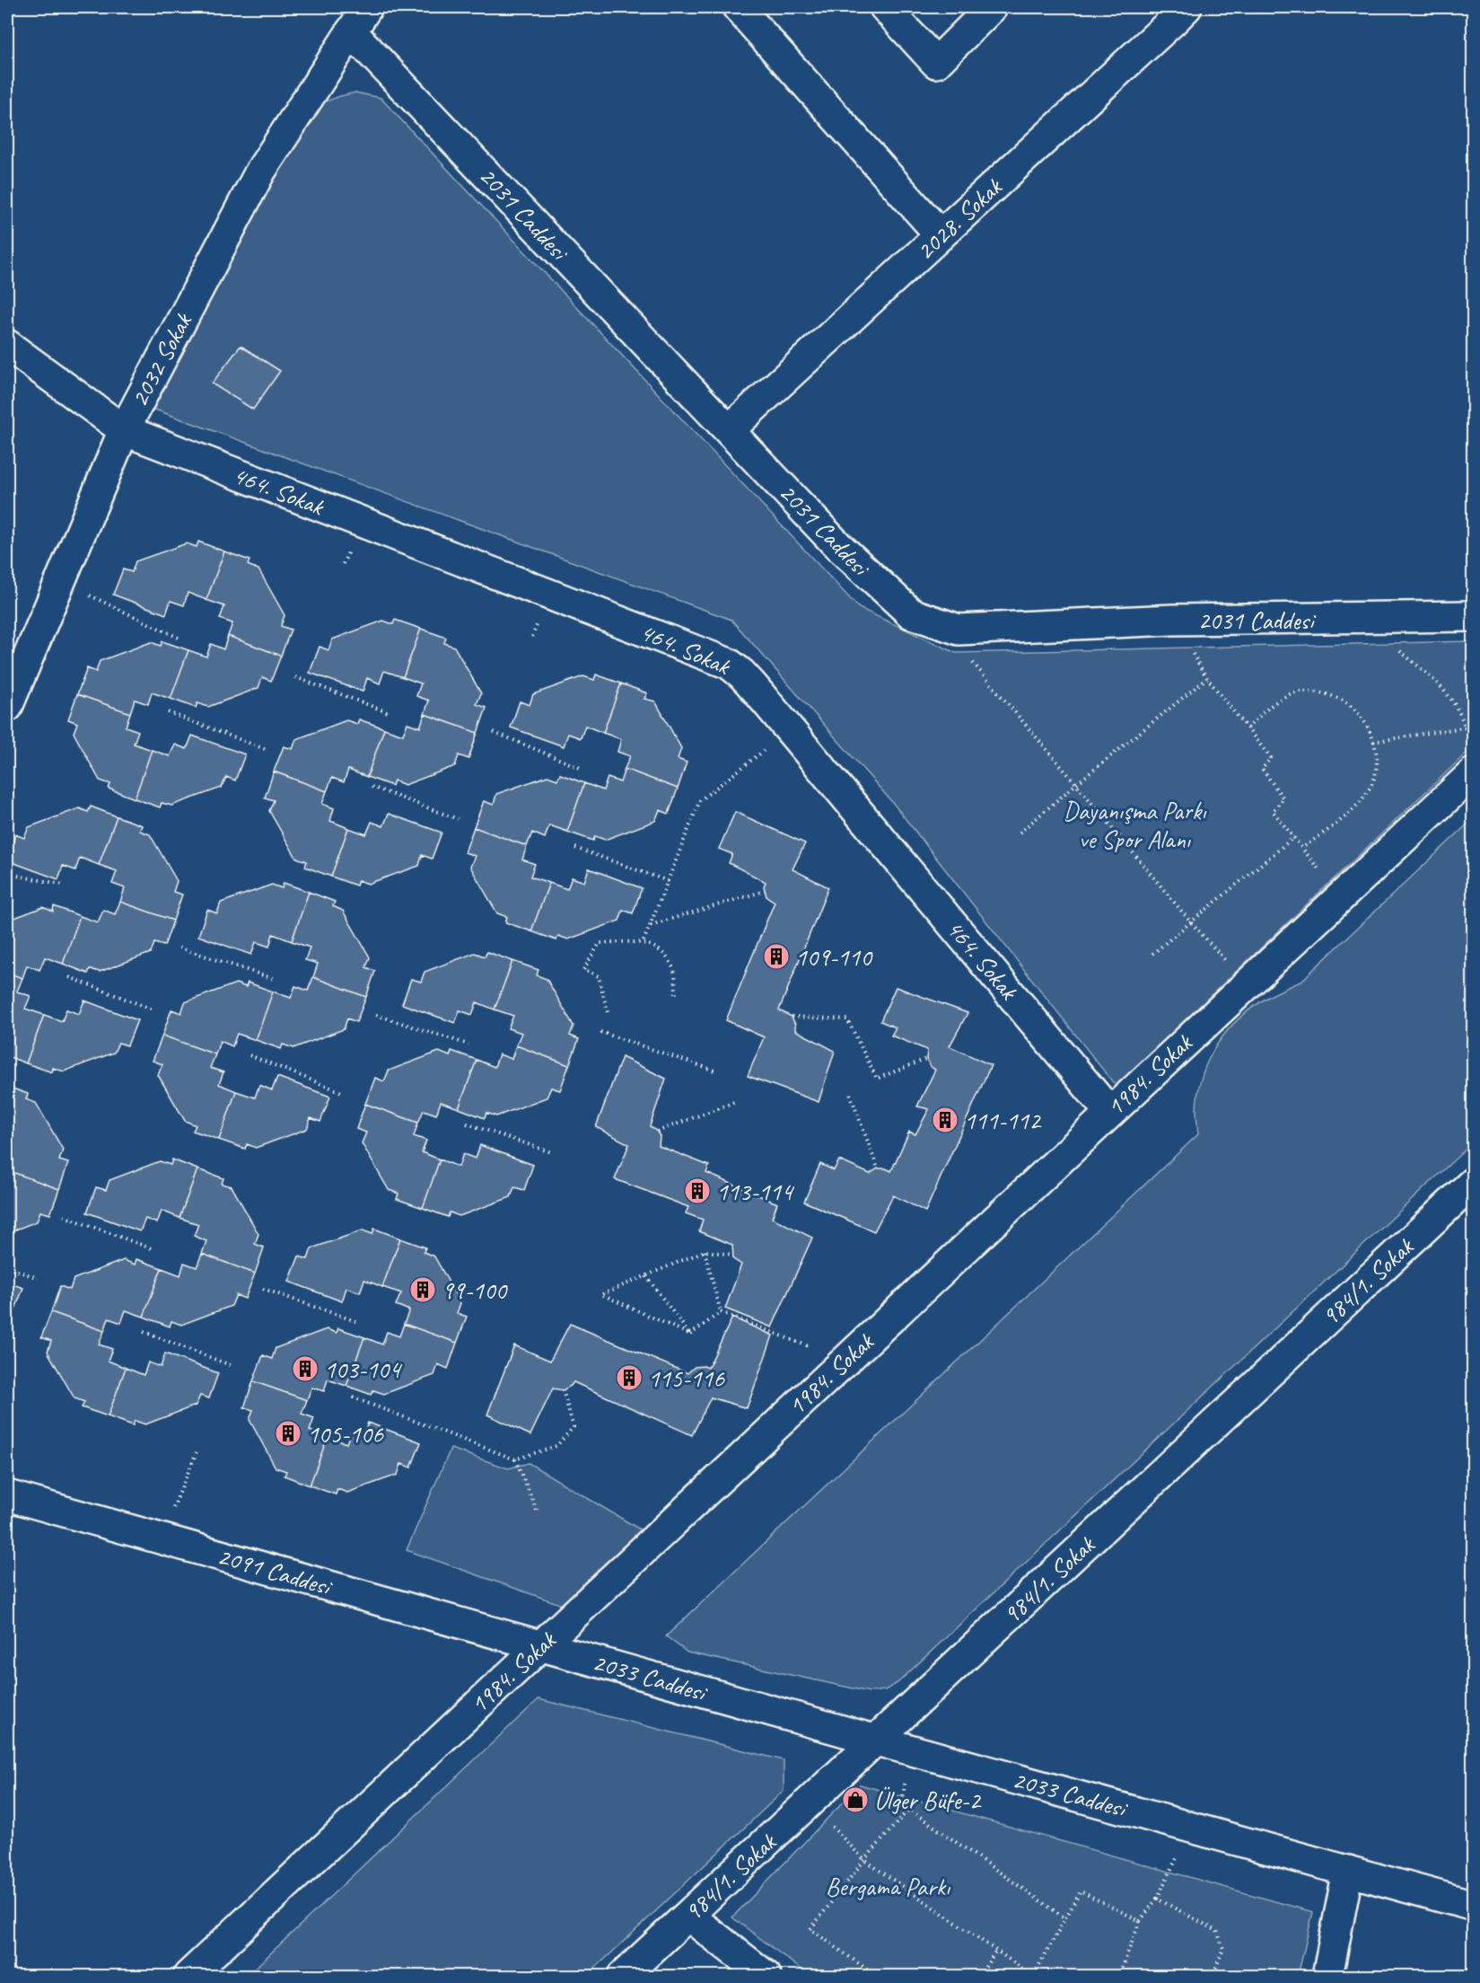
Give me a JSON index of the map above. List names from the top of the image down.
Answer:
{
  "streets": {
    "street": [
      "2031 Caddesi",
      "2028. Sokak",
      "2032 Sokak",
      "464. Sokak",
      "1984. Sokak",
      "984/1. Sokak",
      "2091 Caddesi",
      "2033 Caddesi"
    ]
  },
  "crossings": [
    ["2031 Caddesi", "2028. Sokak"],
    ["2031 Caddesi", "2032 Sokak"],
    ["2032 Sokak", "464. Sokak"],
    ["464. Sokak", "1984. Sokak"],
    ["1984. Sokak", "2091 Caddesi"],
    ["1984. Sokak", "2033 Caddesi"],
    ["984/1. Sokak", "2033 Caddesi"],
    ["2091 Caddesi", "2033 Caddesi"]
  ],
  "parks": ["Dayanışma Parkı ve Spor Alanı", "Bergama Parkı"],
  "places": {
    "building": [
      "109-110",
      "111-112",
      "113-114",
      "99-100",
      "103-104",
      "115-116",
      "105-106"
    ],
    "shop": ["Ülger Büfe-2"]
  }
}
